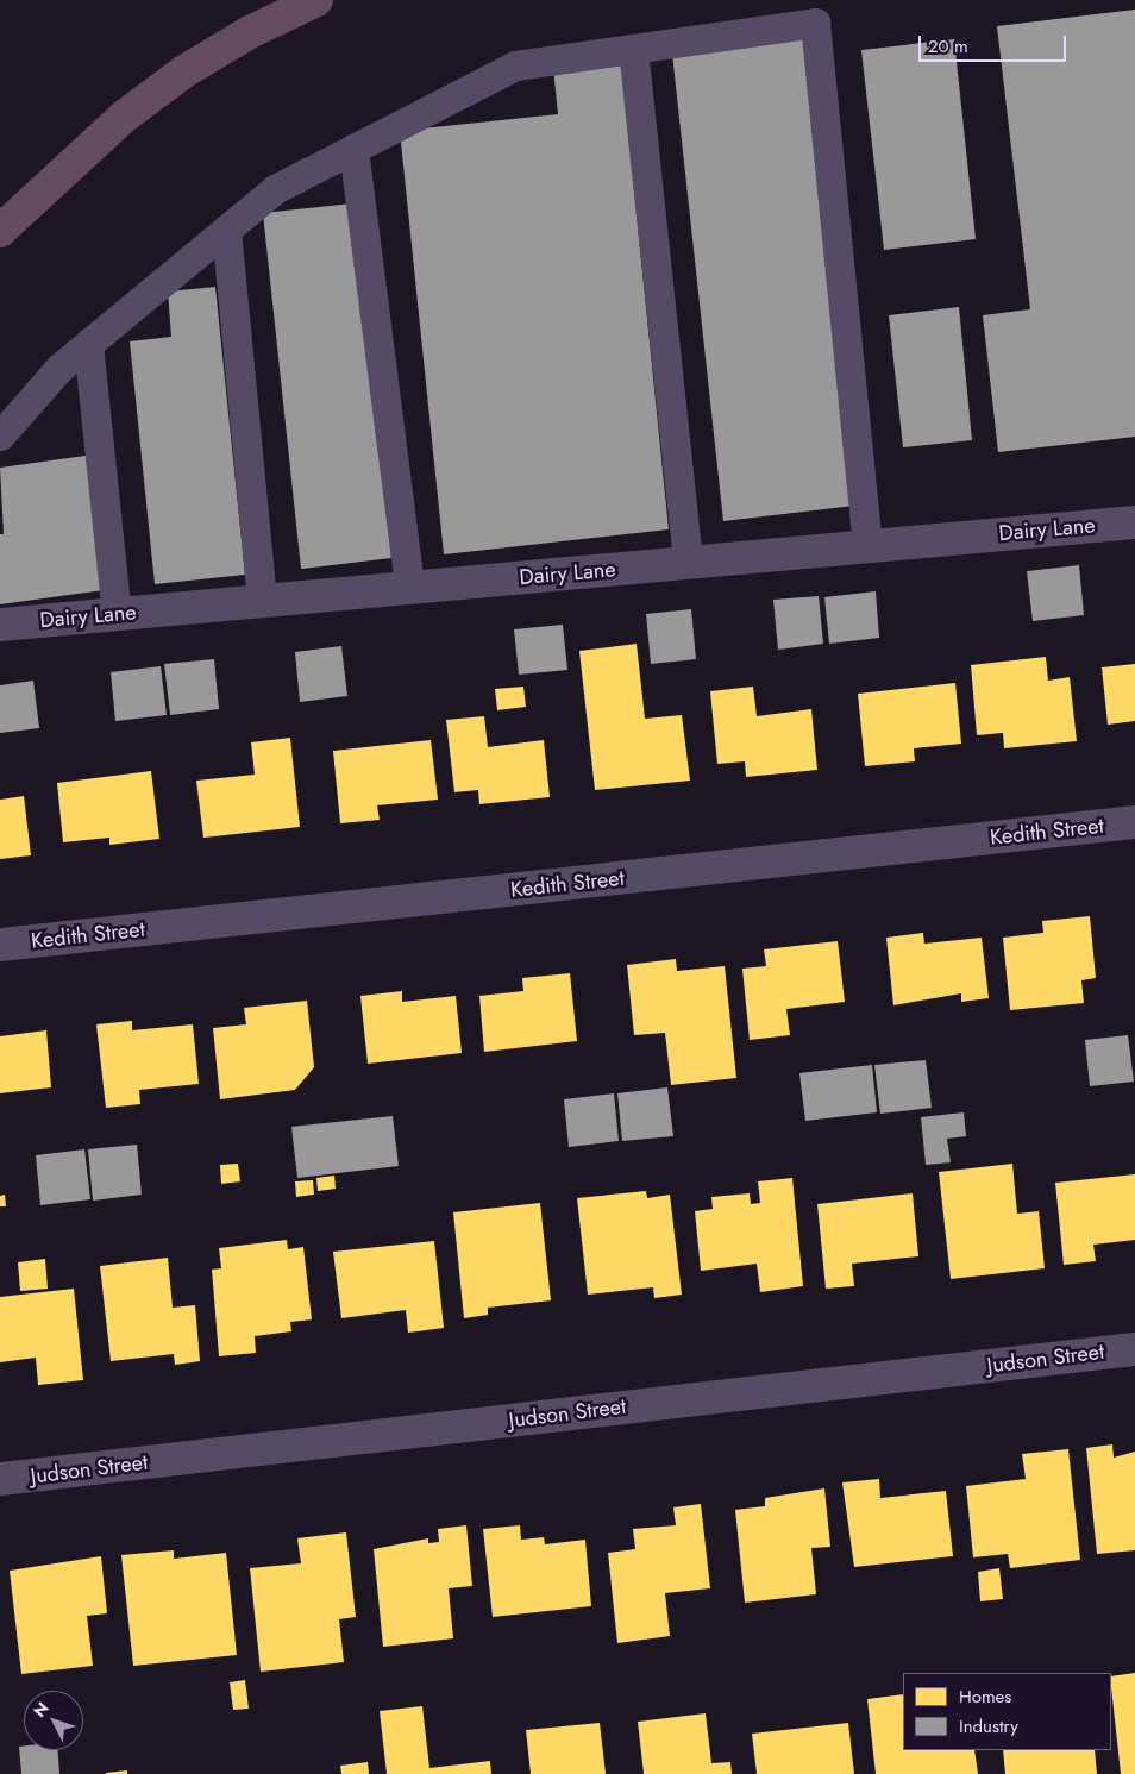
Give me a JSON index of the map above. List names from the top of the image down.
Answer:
{
  "streets": {
    "street": ["Dairy Lane", "Kedith Street", "Judson Street"]
  },
  "legend": ["Homes", "Industry"],
  "scale_bar": "20 m",
  "north": "top left"
}
